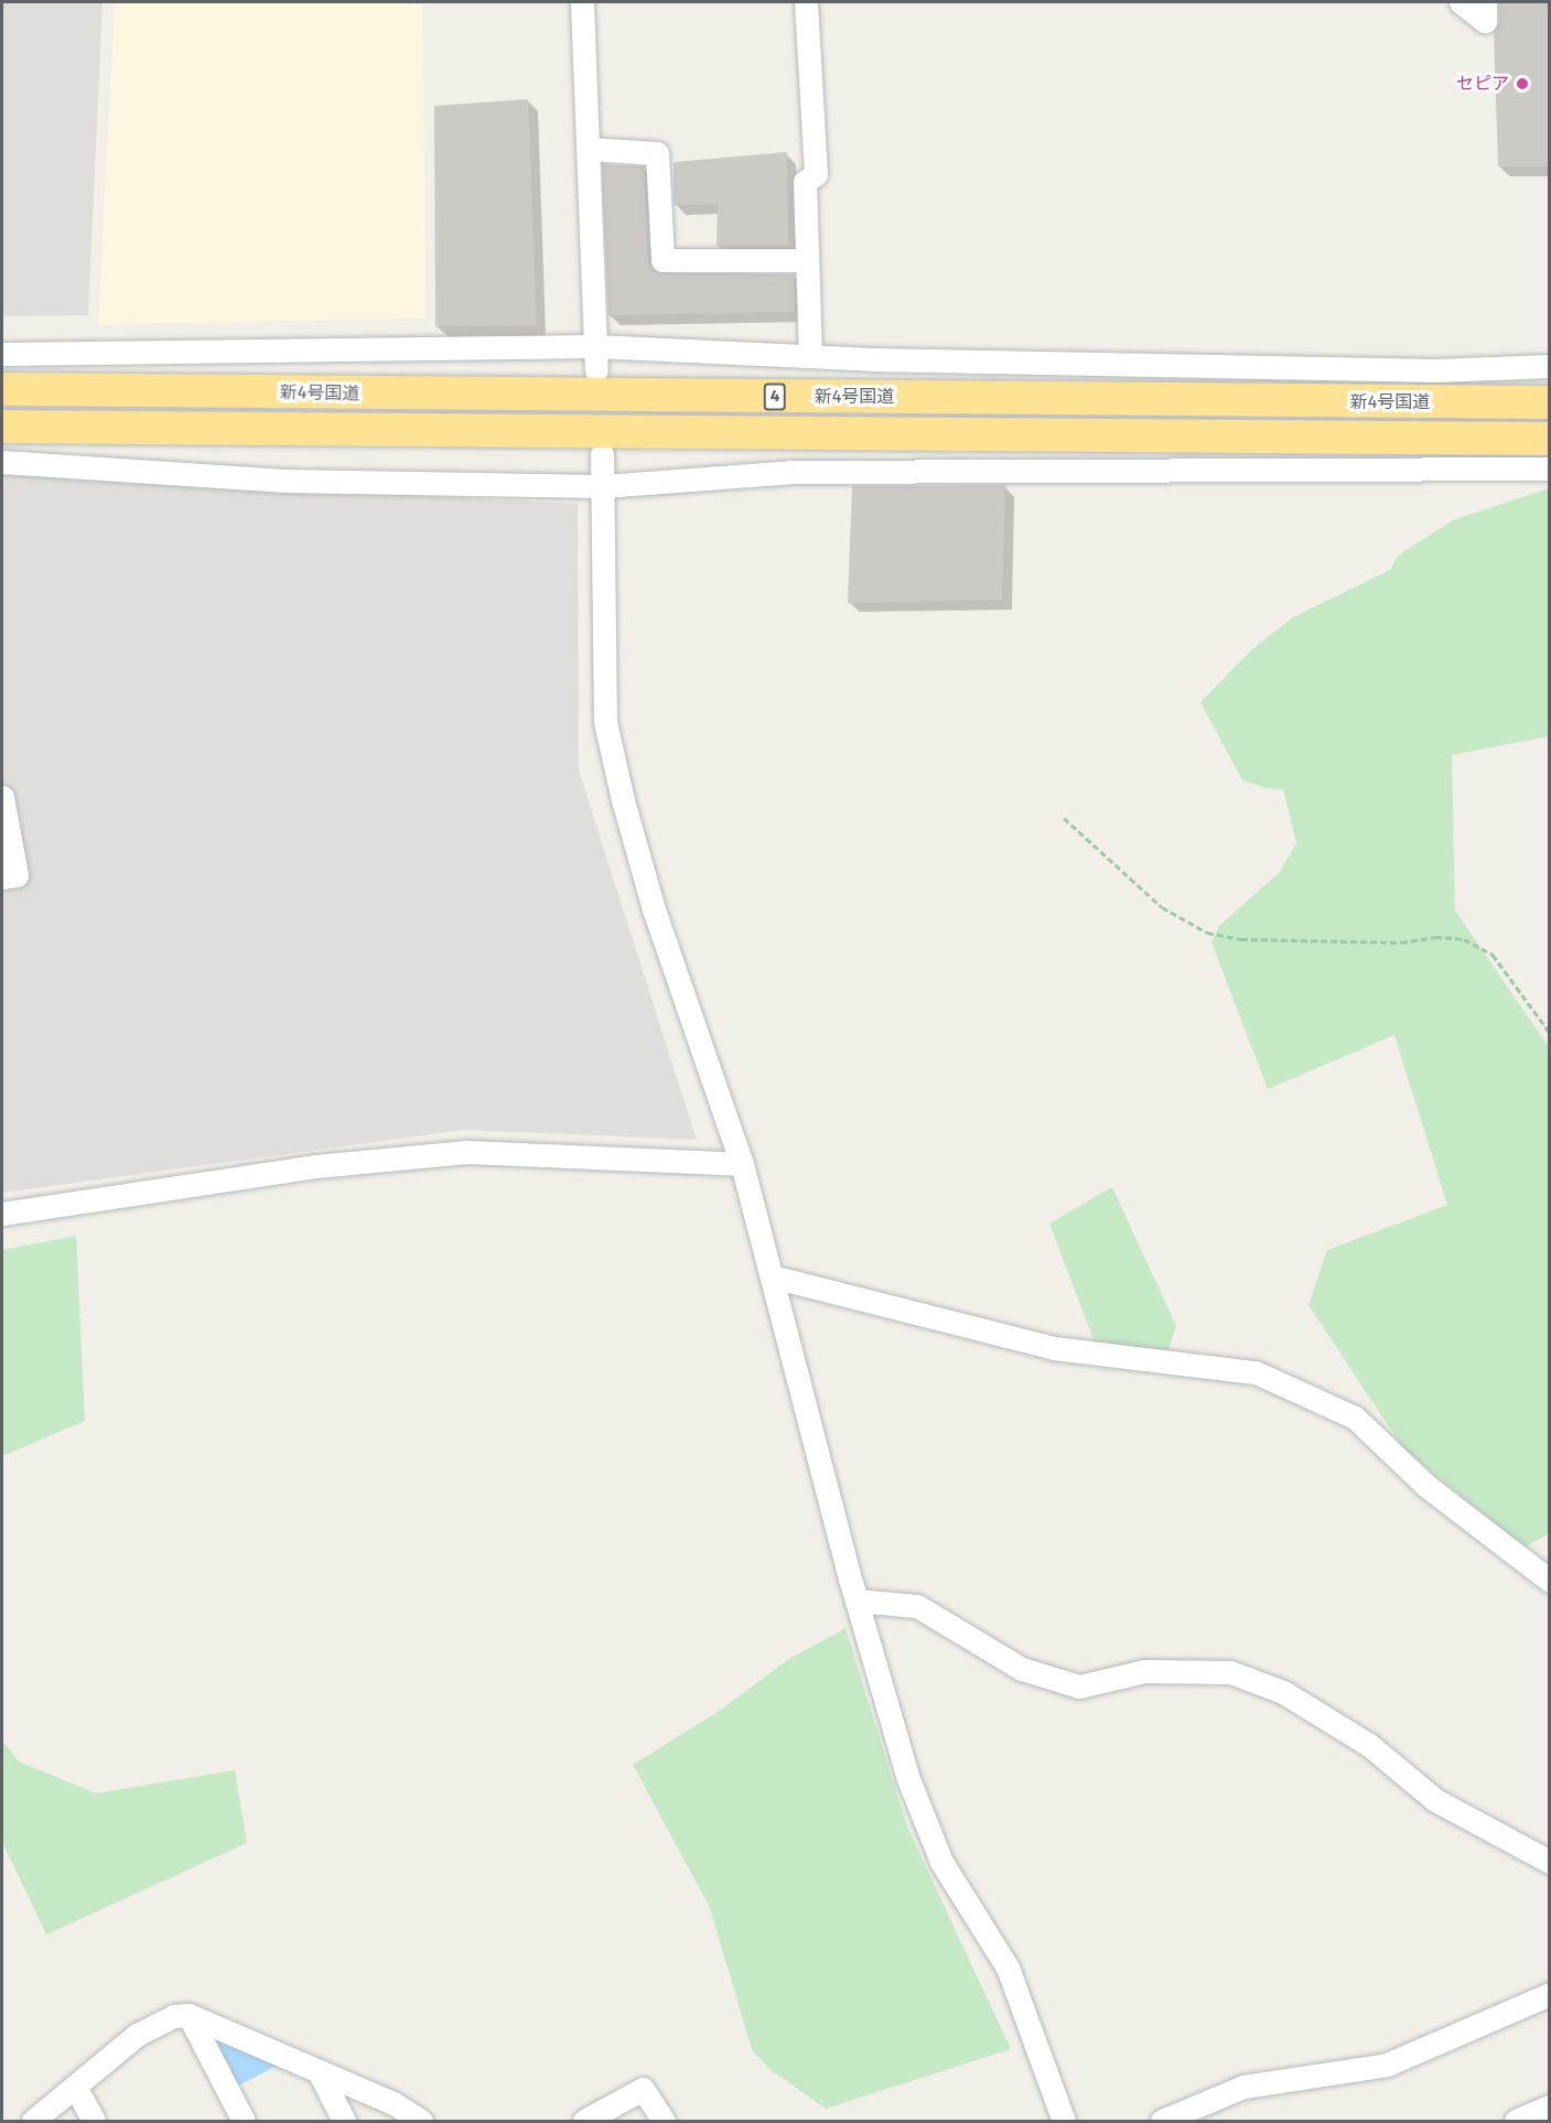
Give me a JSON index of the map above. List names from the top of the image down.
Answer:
{
  "streets": {
    "highway": ["新4号国道", "4"]
  },
  "places": ["セピア"]
}
